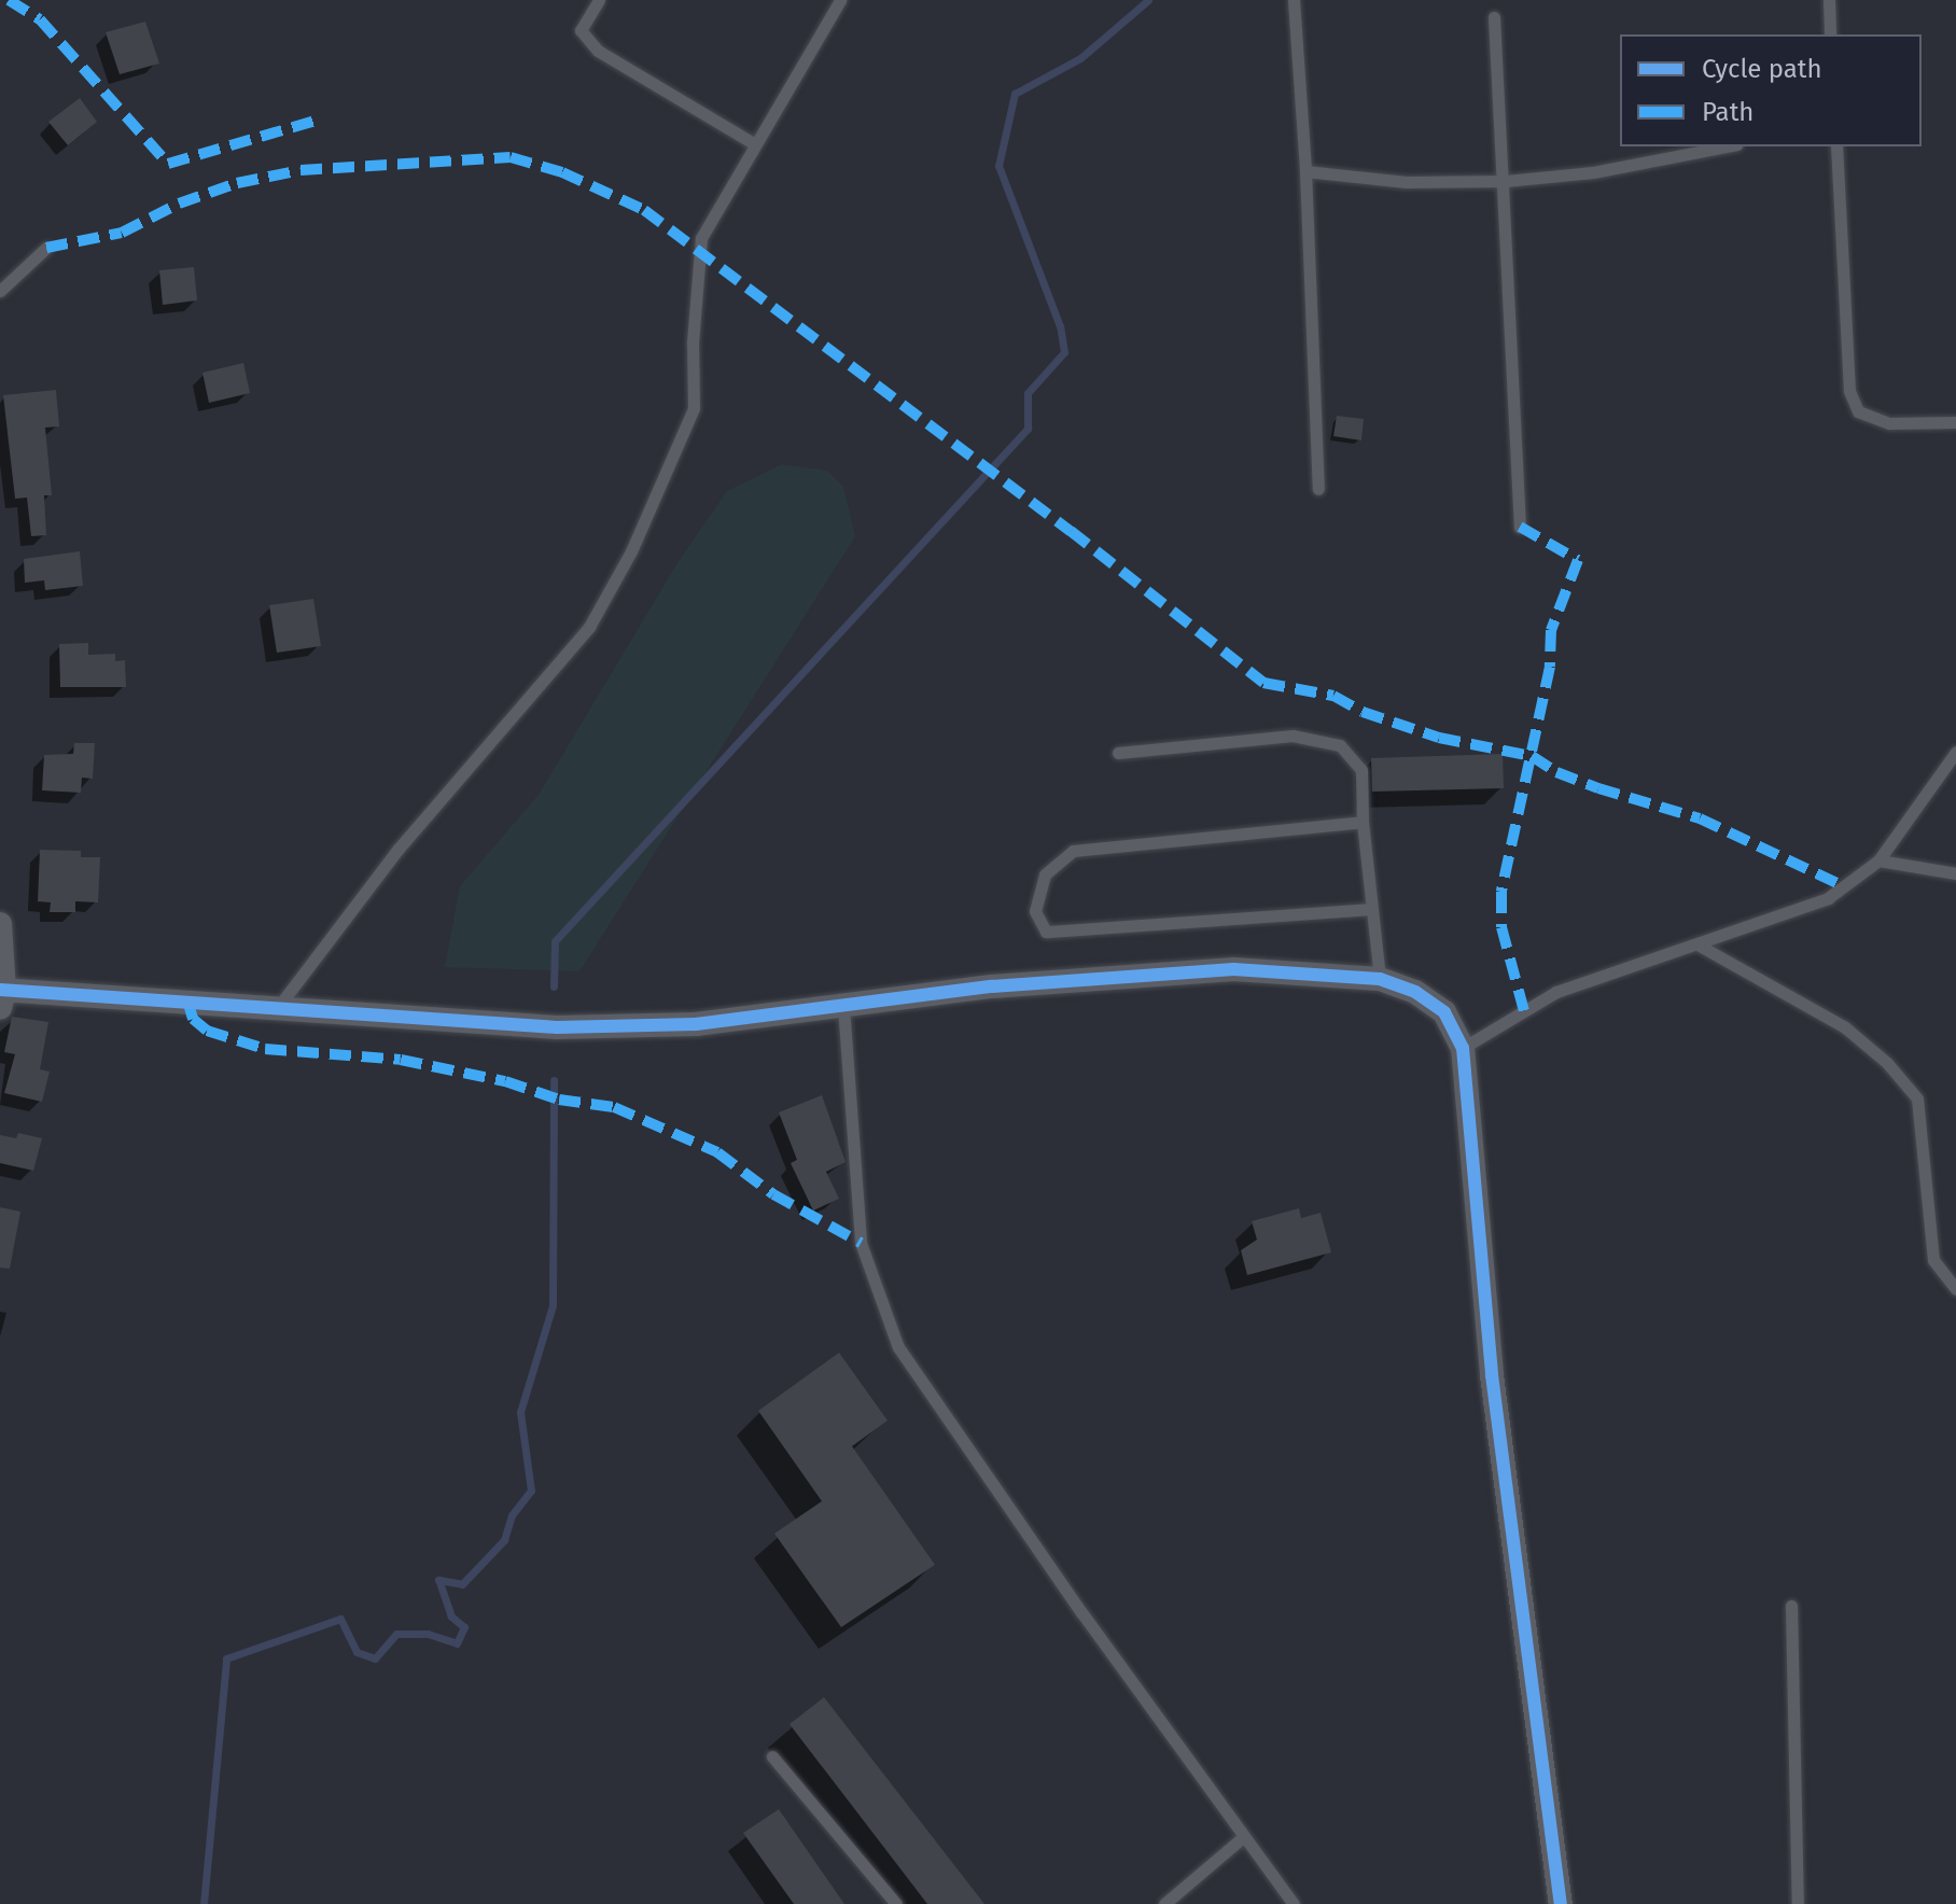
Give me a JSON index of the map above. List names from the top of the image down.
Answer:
{
  "legend": ["Cycle path", "Path"]
}
